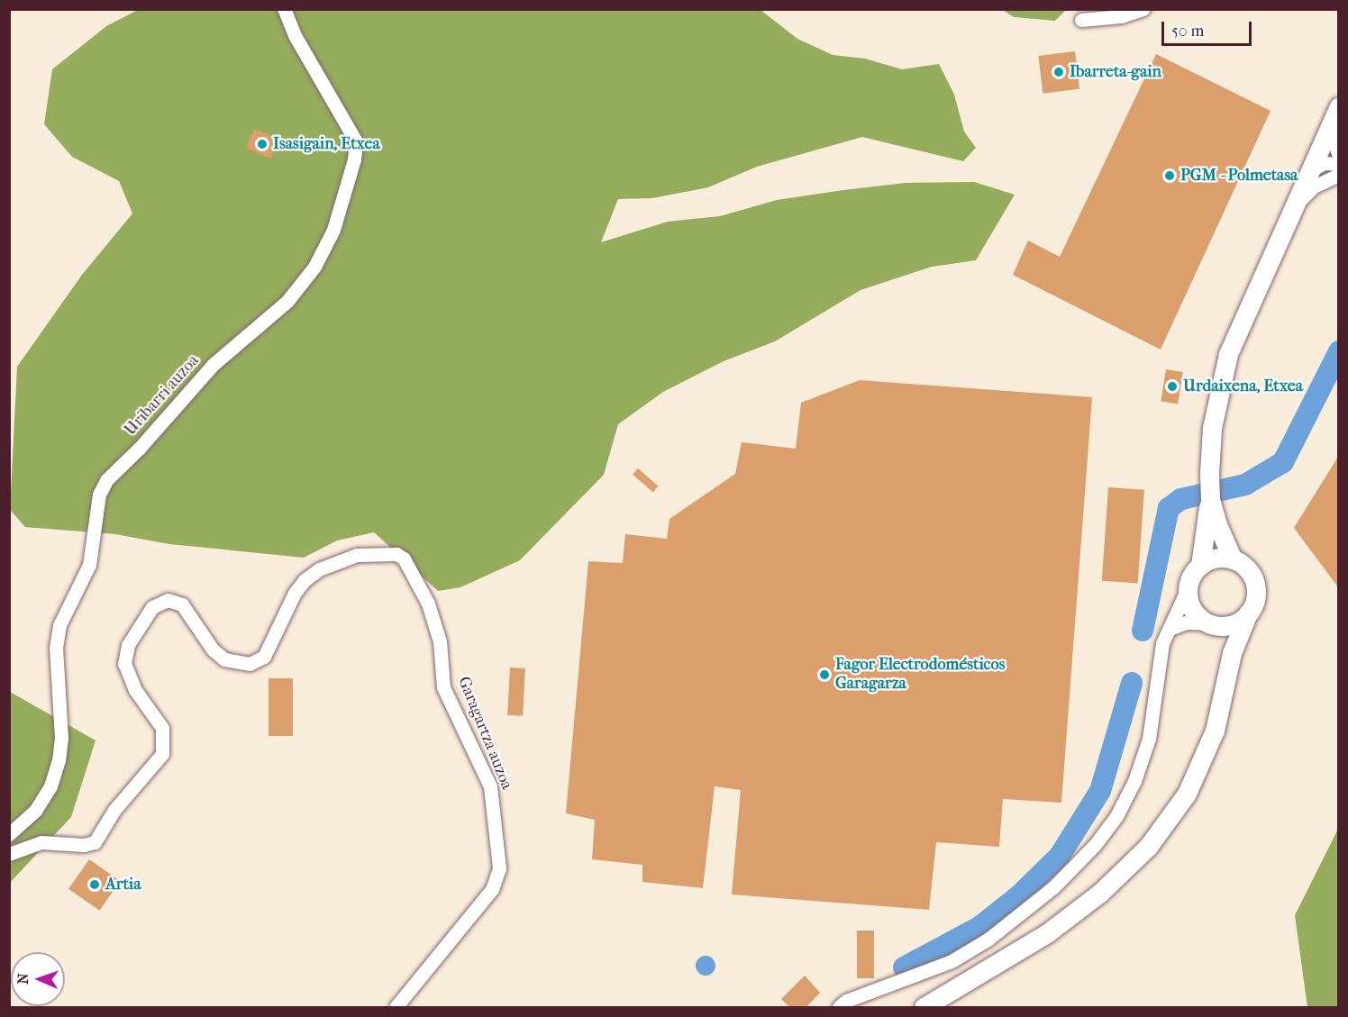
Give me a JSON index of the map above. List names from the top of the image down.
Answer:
{
  "streets": {
    "street": ["Uribarri auzoa", "Garagartza auzoa"]
  },
  "places": [
    "Ibarreta-gain",
    "Isasigain, Etxea",
    "PGM - Polmetasa",
    "Urdaixena, Etxea",
    "Fagor Electrodomésticos Garagarza",
    "Artia"
  ],
  "scale_bar": "50 m",
  "north": "left"
}
